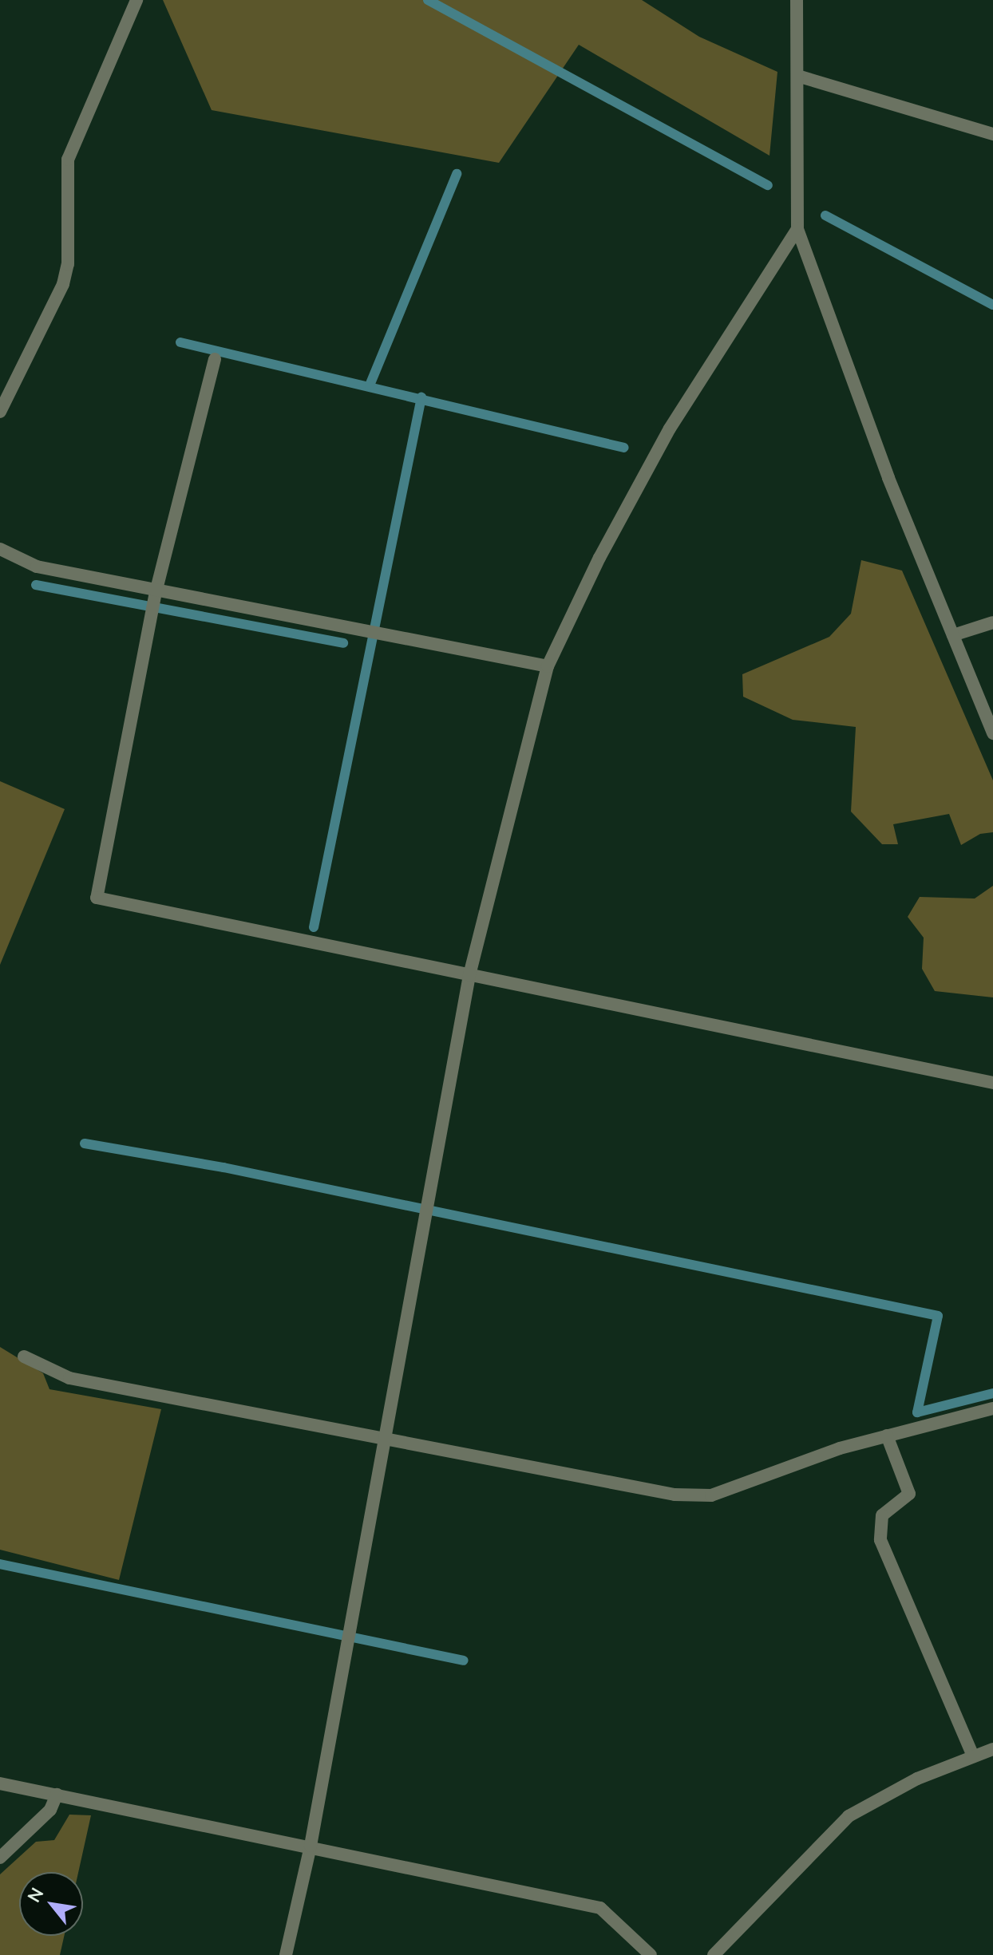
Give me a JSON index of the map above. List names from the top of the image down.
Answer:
{
  "north": "top left"
}
